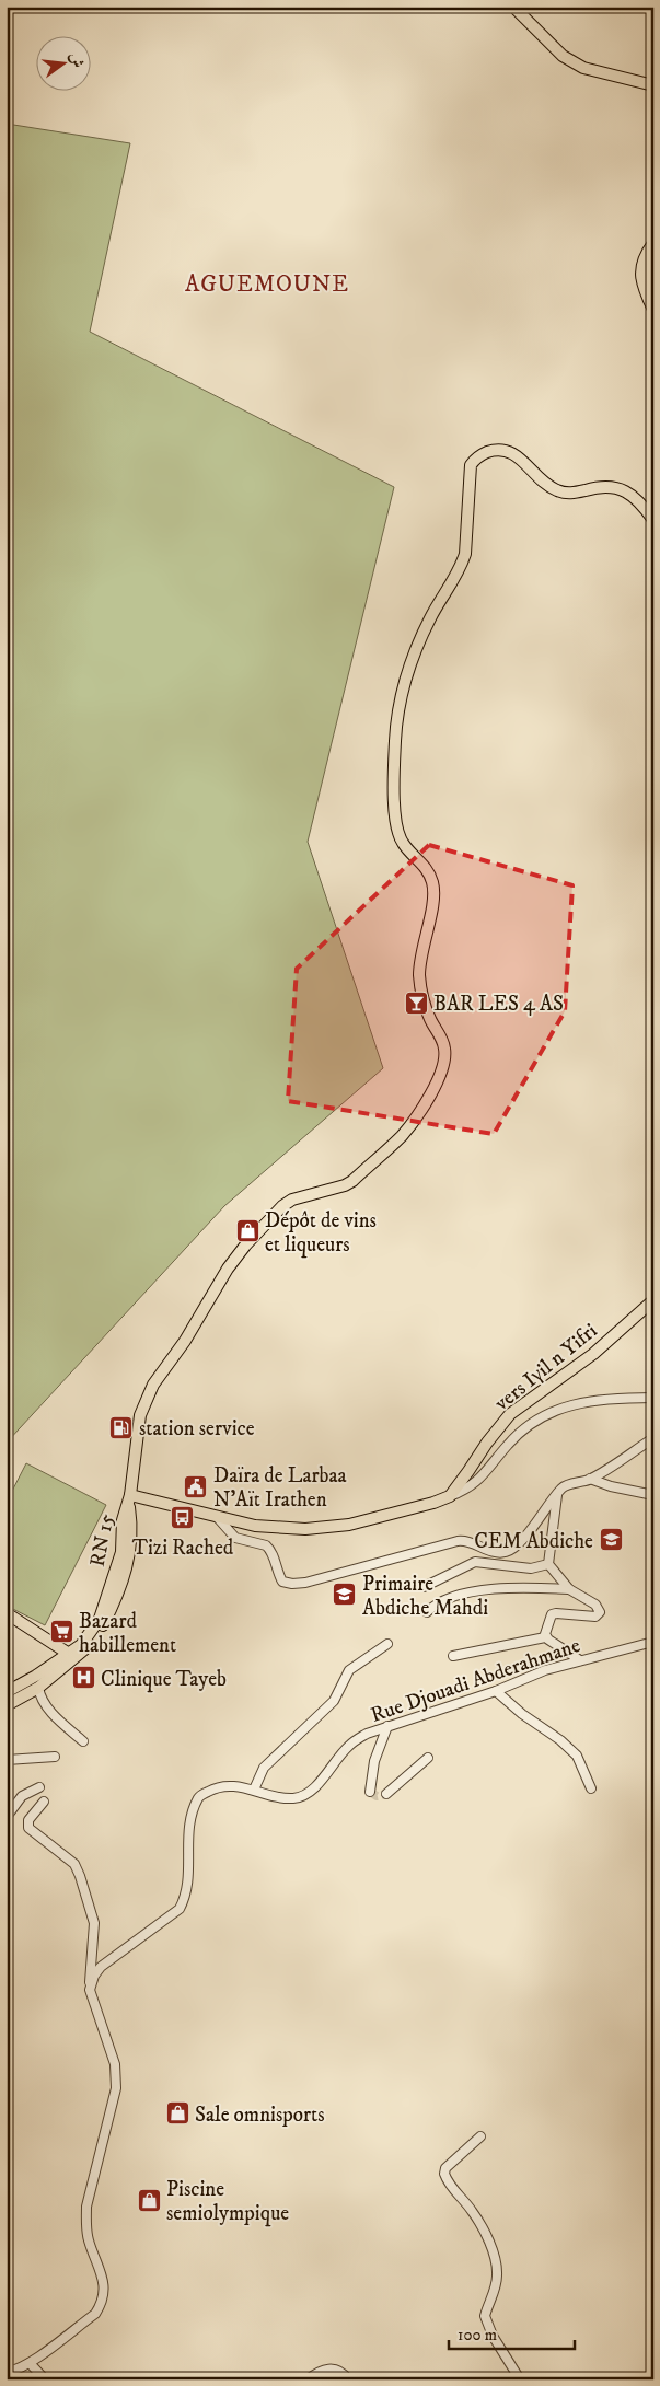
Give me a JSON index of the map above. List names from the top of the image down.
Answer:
{
  "streets": {
    "main road": ["vers Iγil n Yifri", "RN 15"],
    "street": ["Rue Djouadi Abderahmane"]
  },
  "districts": ["AGUEMOUNE"],
  "places": {
    "bar": ["BAR LES 4 AS"],
    "shop": ["Dépôt de vins et liqueurs", "Sale omnisports", "Piscine semiolympique"],
    "fuel station": ["station service"],
    "public building": ["Daïra de Larbaa N'Aït Irathen"],
    "bus stop": ["Tizi Rached"],
    "school or university": ["CEM Abdiche", "Primaire Abdiche Mahdi"],
    "supermarket": ["Bazard habillement"],
    "hospital": ["Clinique Tayeb"]
  },
  "scale_bar": "100 m",
  "north": "right"
}
